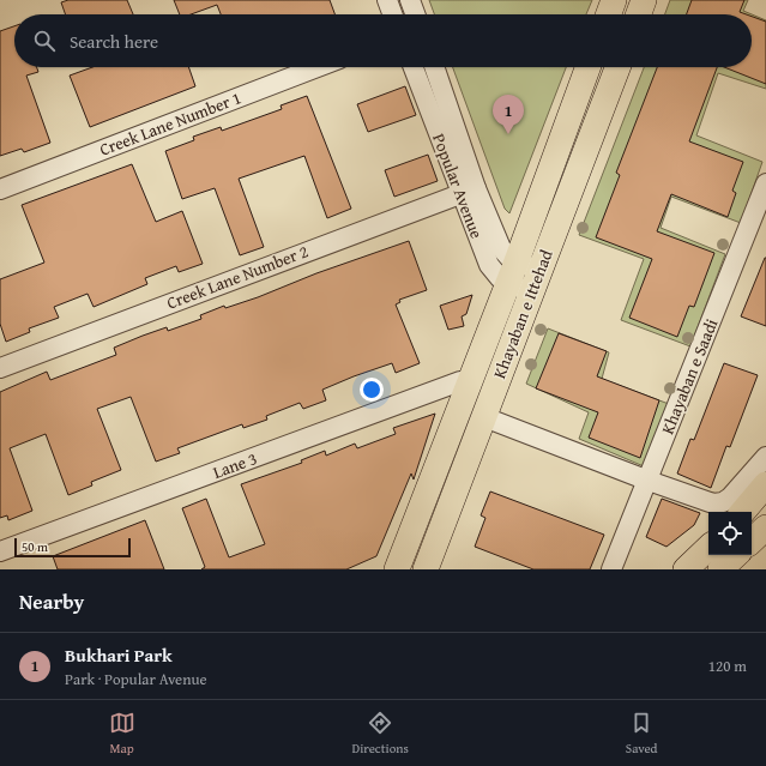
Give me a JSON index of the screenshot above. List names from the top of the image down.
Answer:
{
  "streets": {
    "main road": ["Khayaban e Ittehad"],
    "street": [
      "Creek Lane Number 1",
      "Popular Avenue",
      "Creek Lane Number 2",
      "Khayaban e Saadi",
      "Lane 3"
    ]
  },
  "crossings": [
    ["Popular Avenue", "Creek Lane Number 2"],
    ["Popular Avenue", "Khayaban e Ittehad"],
    ["Khayaban e Ittehad", "Lane 3"]
  ],
  "scale_bar": "50 m",
  "page": {
    "search": "Search here",
    "pins": "1",
    "scale": "50 m",
    "heading": "Nearby",
    "list": [
      {
        "mark": "1",
        "name": "Bukhari Park",
        "note": "Park · Popular Avenue",
        "value": "120 m"
      }
    ],
    "nav": ["Map", "Directions", "Saved"]
  }
}
